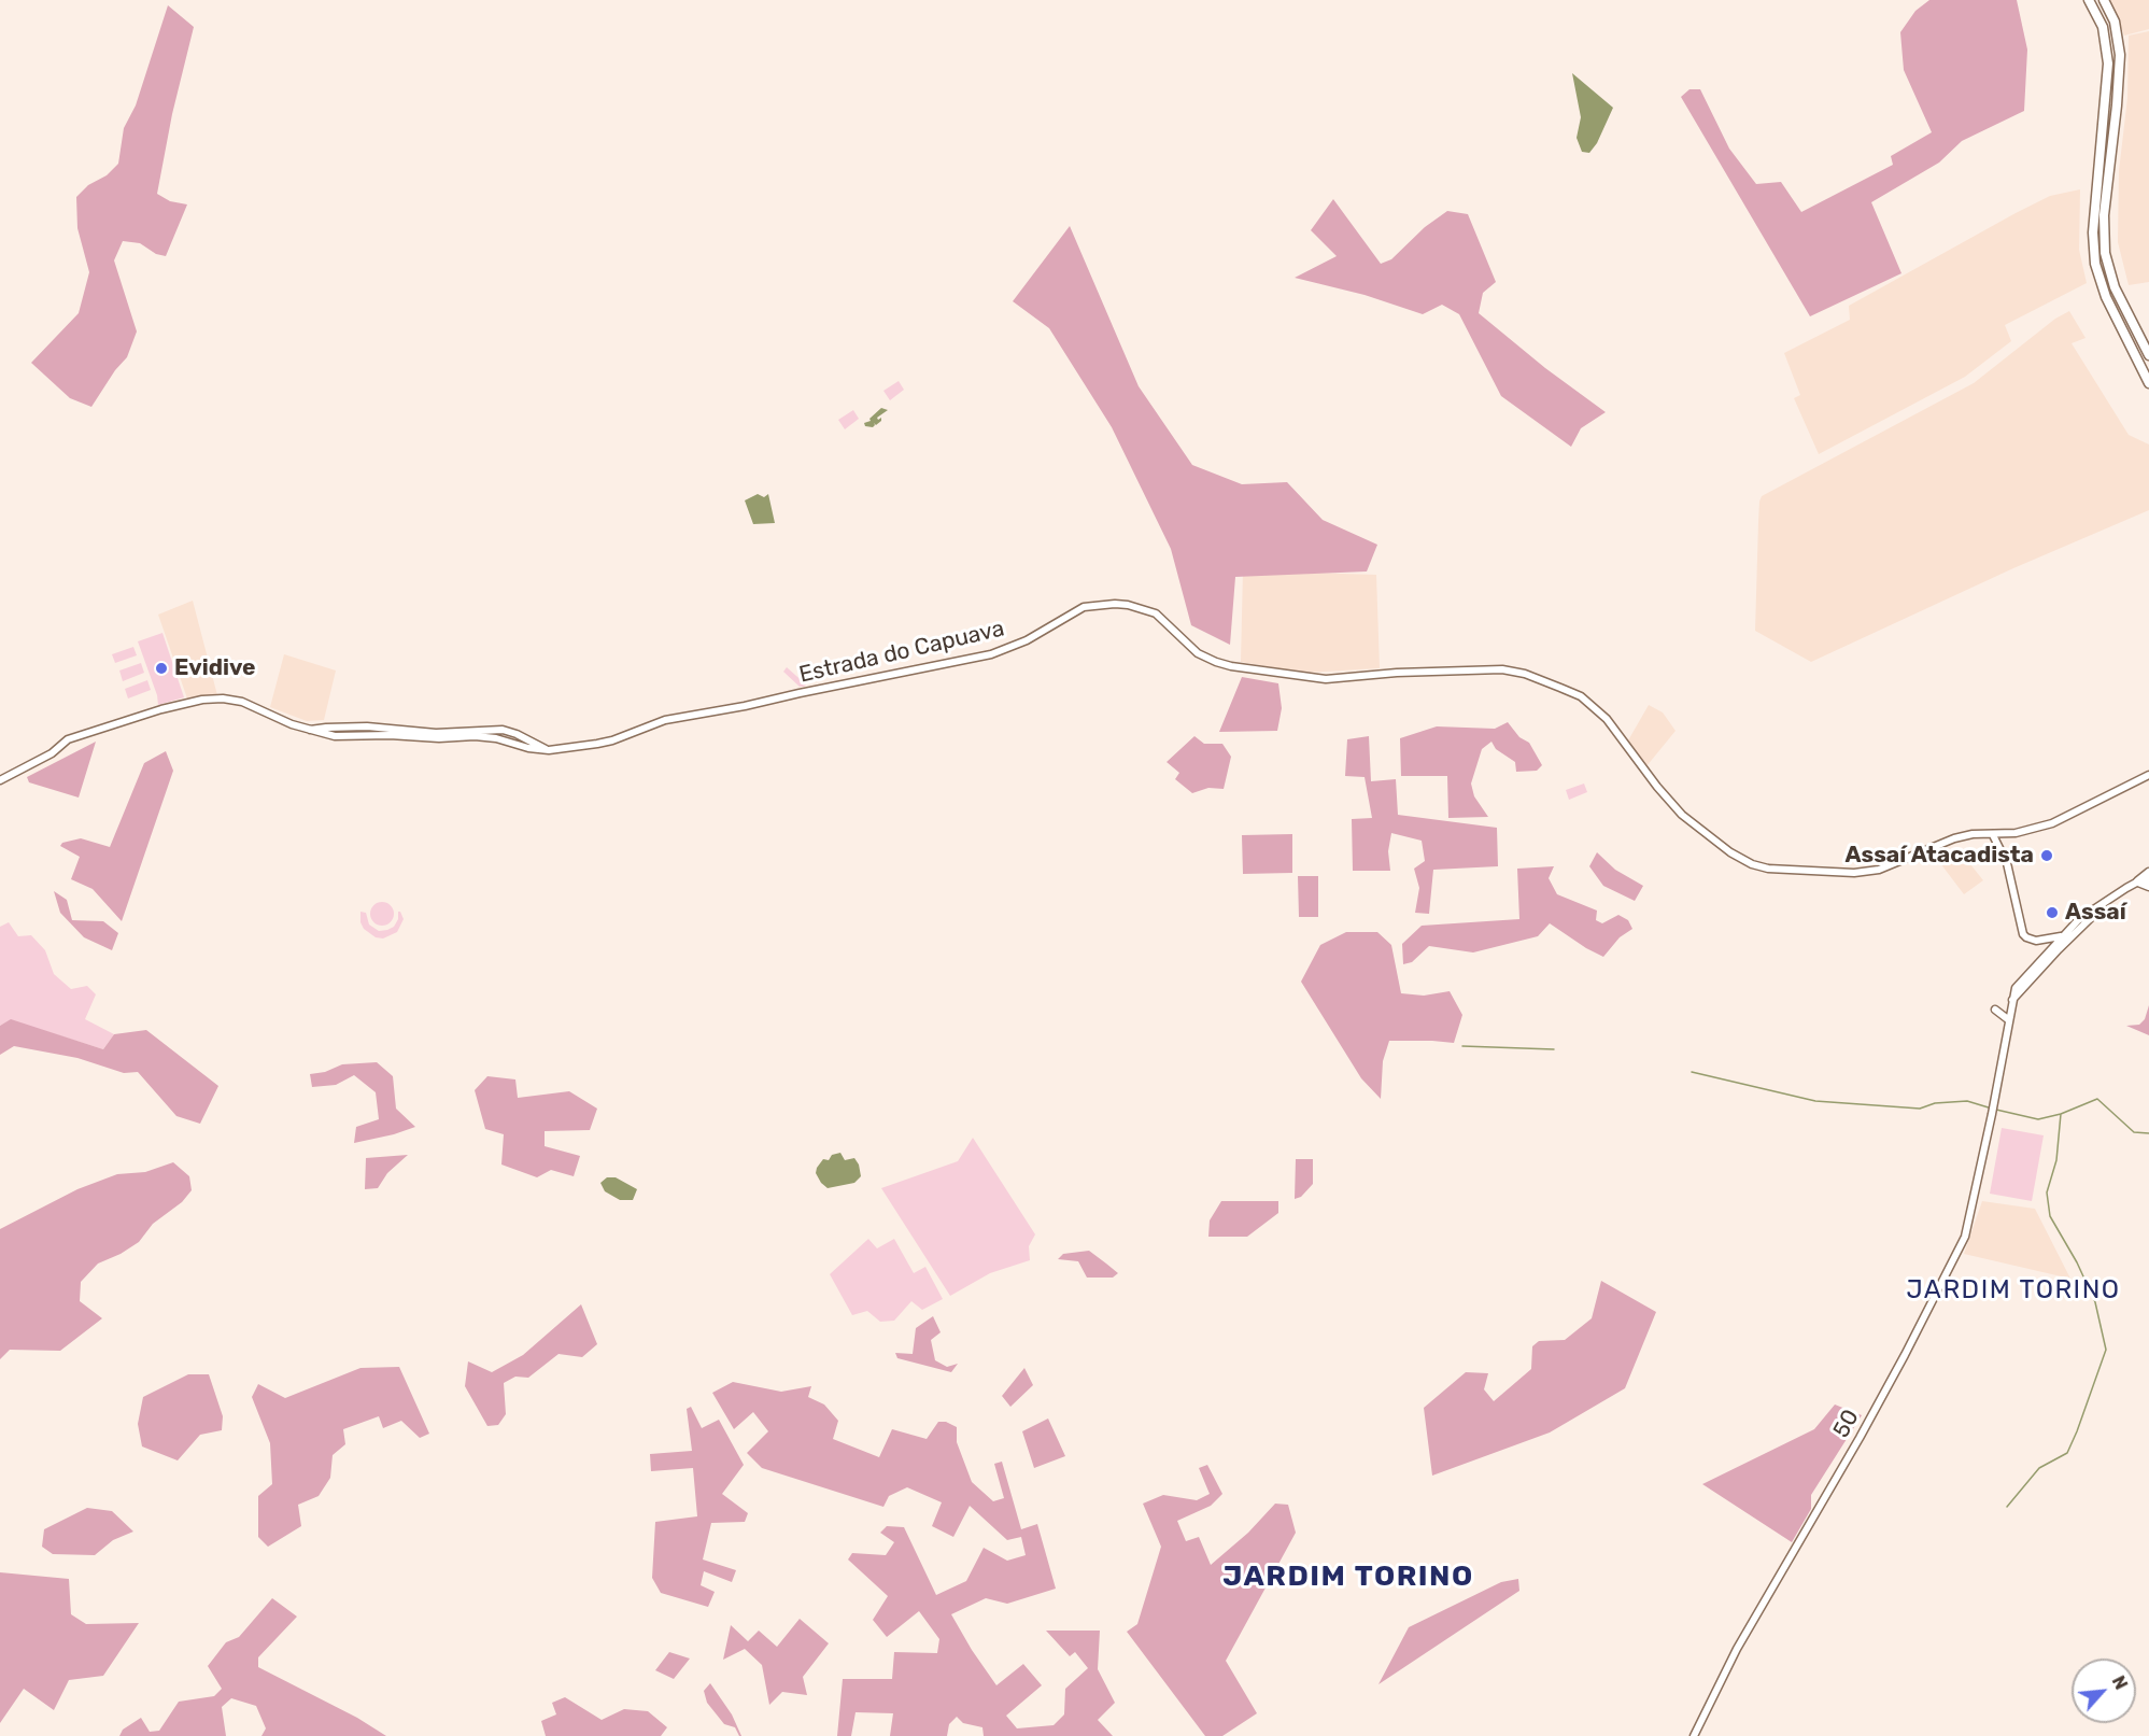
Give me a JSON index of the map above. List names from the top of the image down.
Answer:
{
  "streets": {
    "main road": ["Estrada do Capuava", "50"]
  },
  "districts": ["JARDIM TORINO", "JARDIM TORINO"],
  "places": ["Evidive", "Assaí Atacadista", "Assaí"],
  "north": "top right"
}
